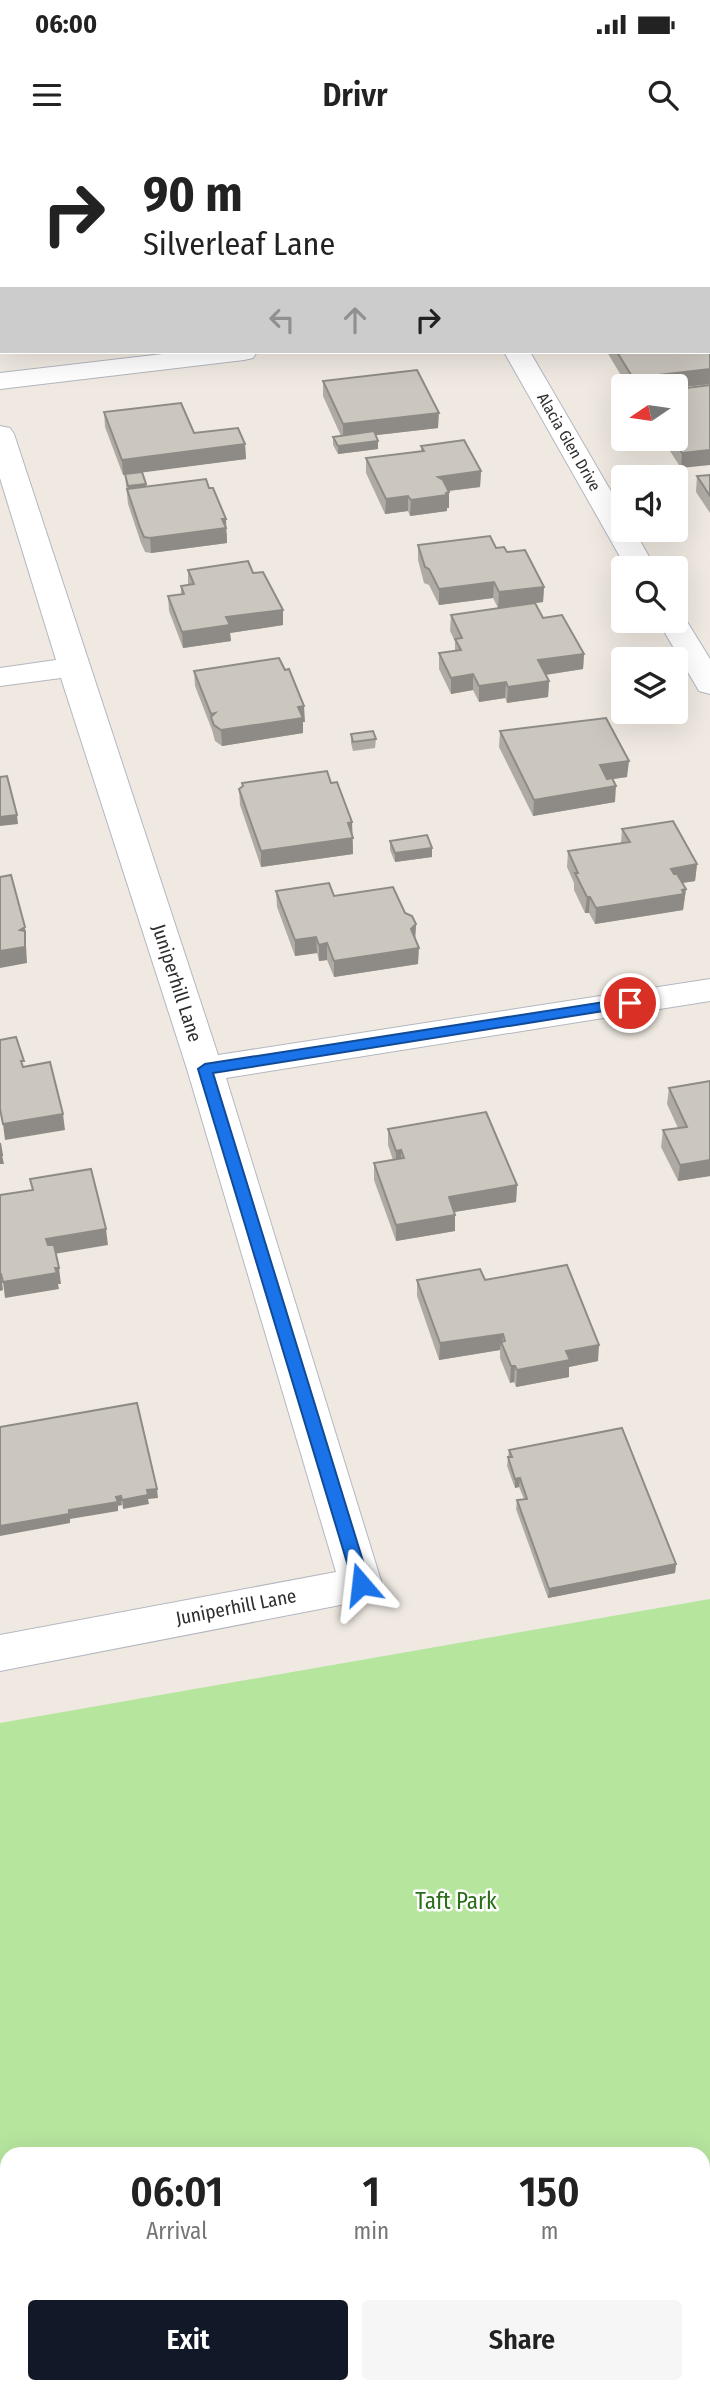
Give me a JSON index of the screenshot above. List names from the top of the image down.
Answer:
{
  "streets": {
    "street": ["Alacia Glen Drive", "Juniperhill Lane"]
  },
  "parks": ["Taft Park"],
  "north": "left",
  "page": {
    "status": "06:00",
    "header": "Drivr",
    "turn": ["90 m", "Silverleaf Lane"],
    "eta": [
      "06:01",
      "Arrival",
      "1",
      "min",
      "150",
      "m"
    ],
    "buttons": ["Exit", "Share"]
  }
}
